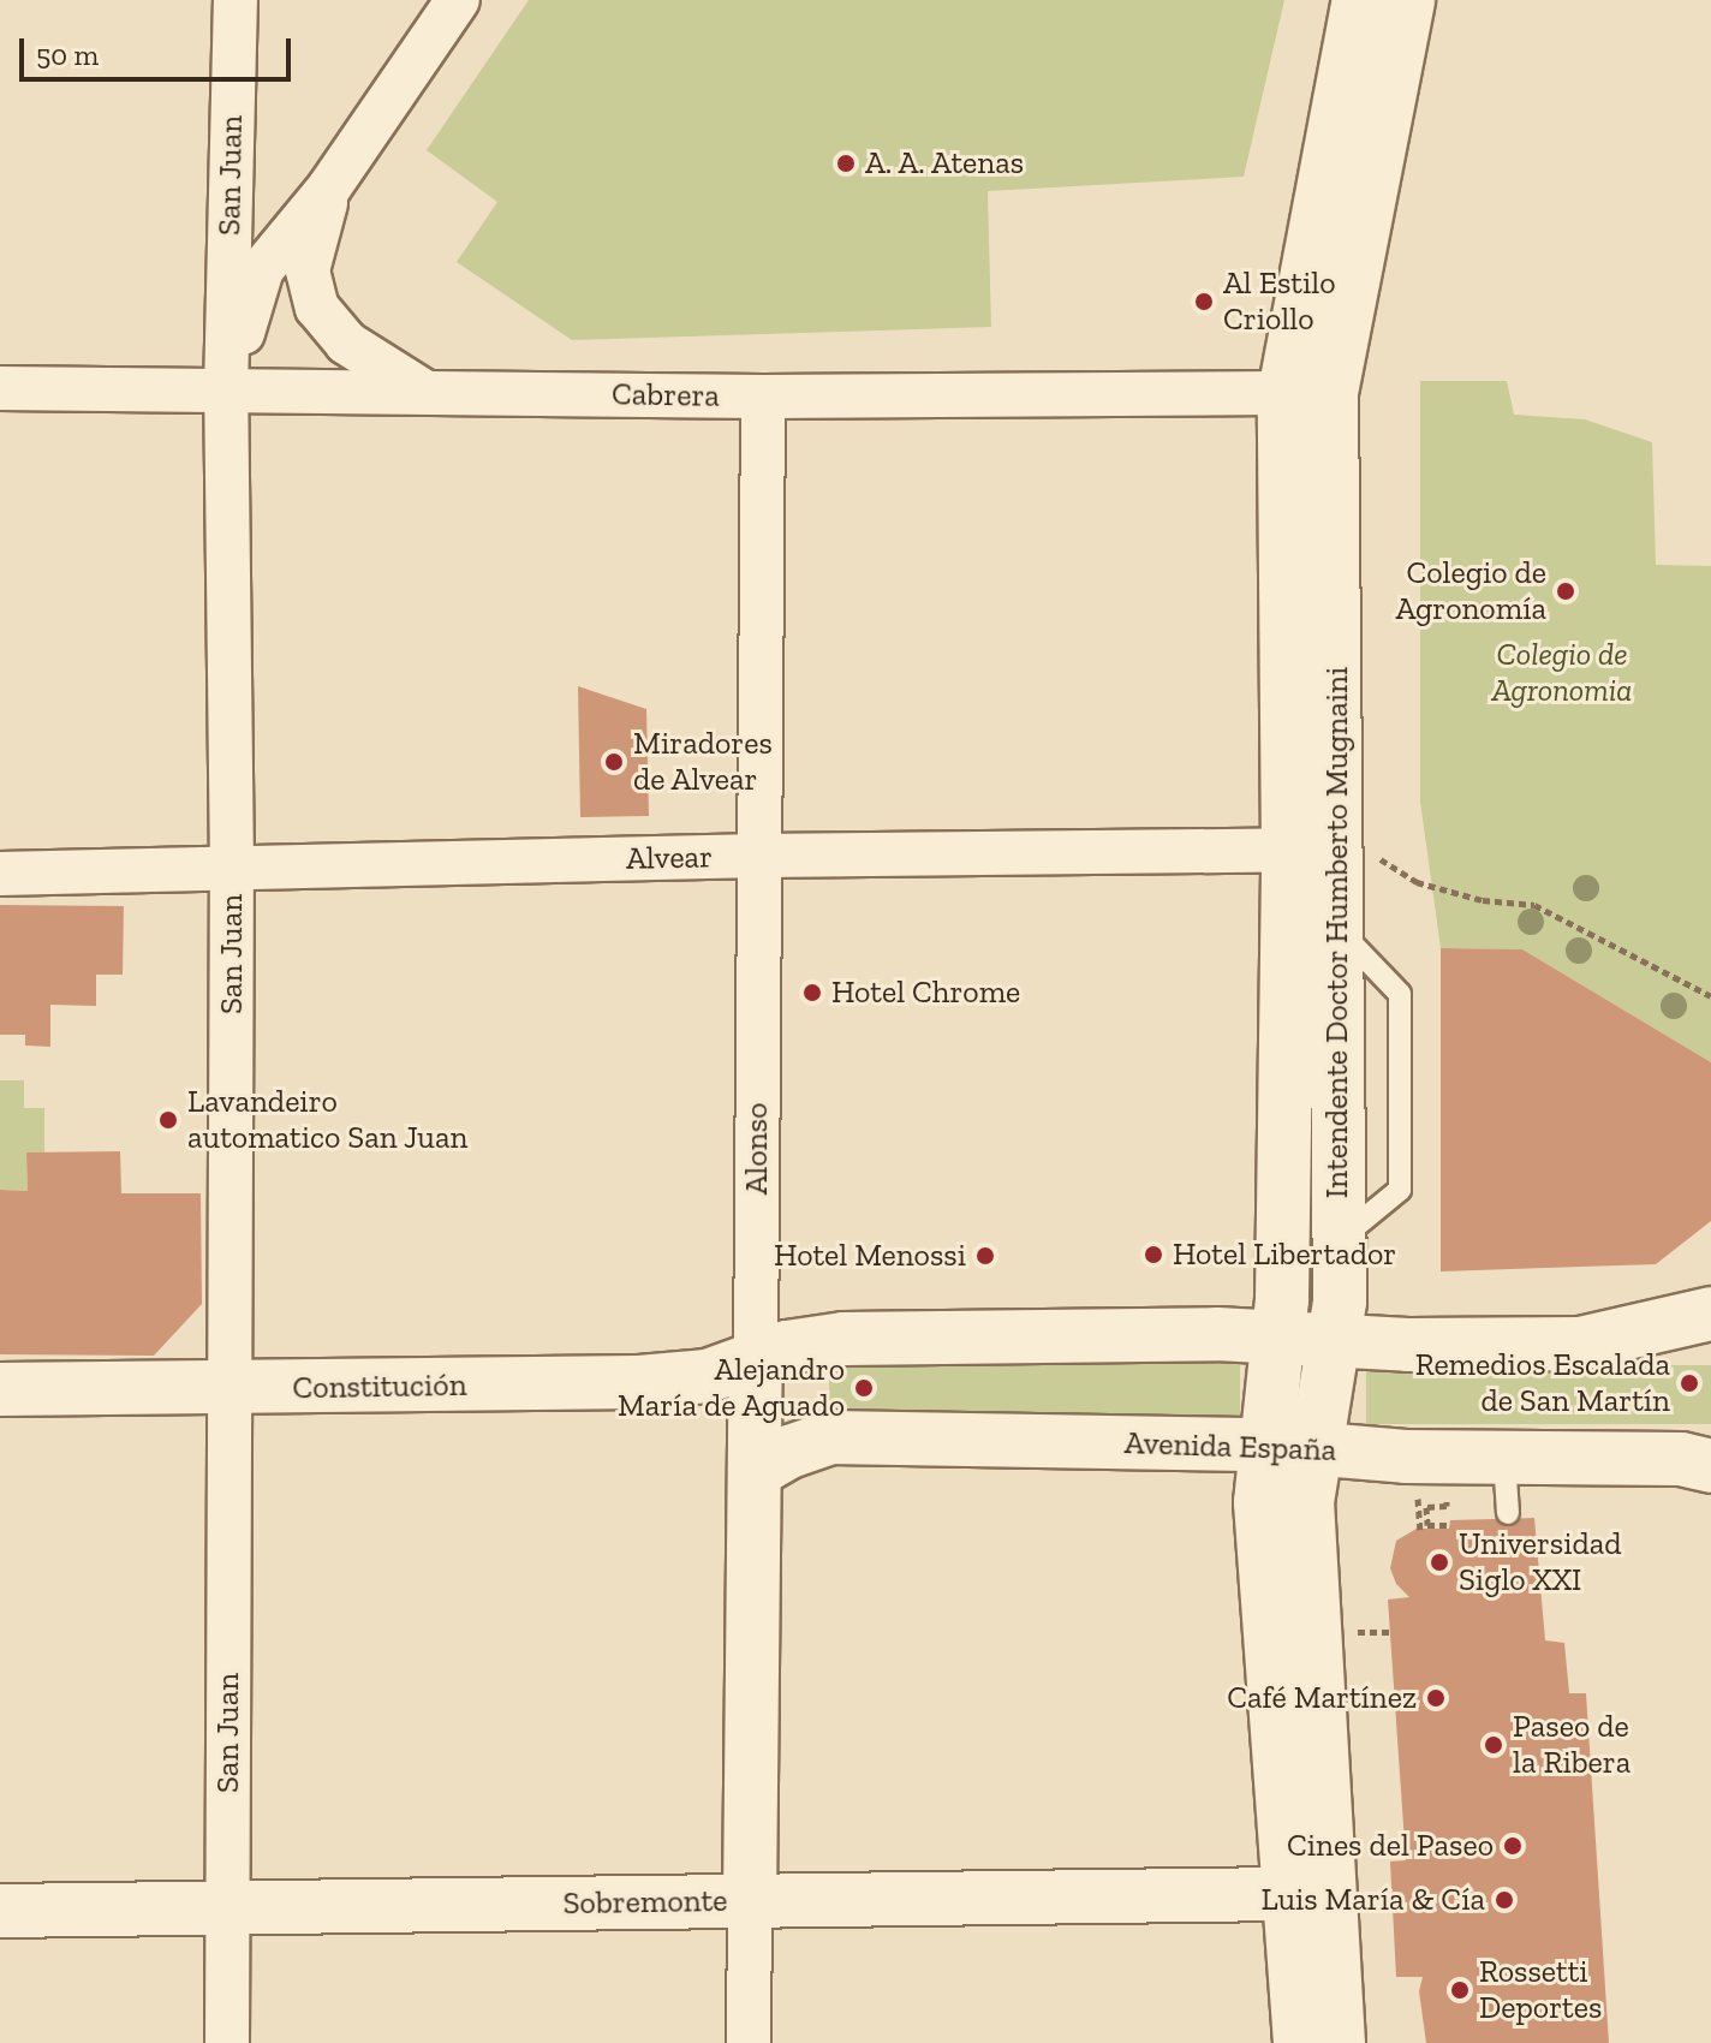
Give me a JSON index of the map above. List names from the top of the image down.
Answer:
{
  "streets": {
    "main road": [
      "Intendente Doctor Humberto Mugnaini",
      "Alonso",
      "Constitución",
      "Avenida España",
      "Sobremonte"
    ],
    "street": ["San Juan", "Cabrera", "Alvear"]
  },
  "crossings": [
    ["San Juan", "Cabrera"],
    ["San Juan", "Alvear"],
    ["San Juan", "Constitución"],
    ["San Juan", "Sobremonte"],
    ["Cabrera", "Intendente Doctor Humberto Mugnaini"],
    ["Cabrera", "Alonso"],
    ["Alvear", "Intendente Doctor Humberto Mugnaini"],
    ["Alvear", "Alonso"],
    ["Intendente Doctor Humberto Mugnaini", "Avenida España"],
    ["Intendente Doctor Humberto Mugnaini", "Sobremonte"],
    ["Alonso", "Constitución"],
    ["Alonso", "Avenida España"],
    ["Alonso", "Sobremonte"]
  ],
  "parks": ["Colegio de Agronomia"],
  "places": [
    "A. A. Atenas",
    "Al Estilo Criollo",
    "Colegio de Agronomía",
    "Miradores de Alvear",
    "Hotel Chrome",
    "Lavandeiro automatico San Juan",
    "Hotel Libertador",
    "Hotel Menossi",
    "Remedios Escalada de San Martín",
    "Alejandro María de Aguado",
    "Universidad Siglo XXI",
    "Café Martínez",
    "Paseo de la Ribera",
    "Cines del Paseo",
    "Luis María & Cía",
    "Rossetti Deportes"
  ],
  "scale_bar": "50 m"
}
